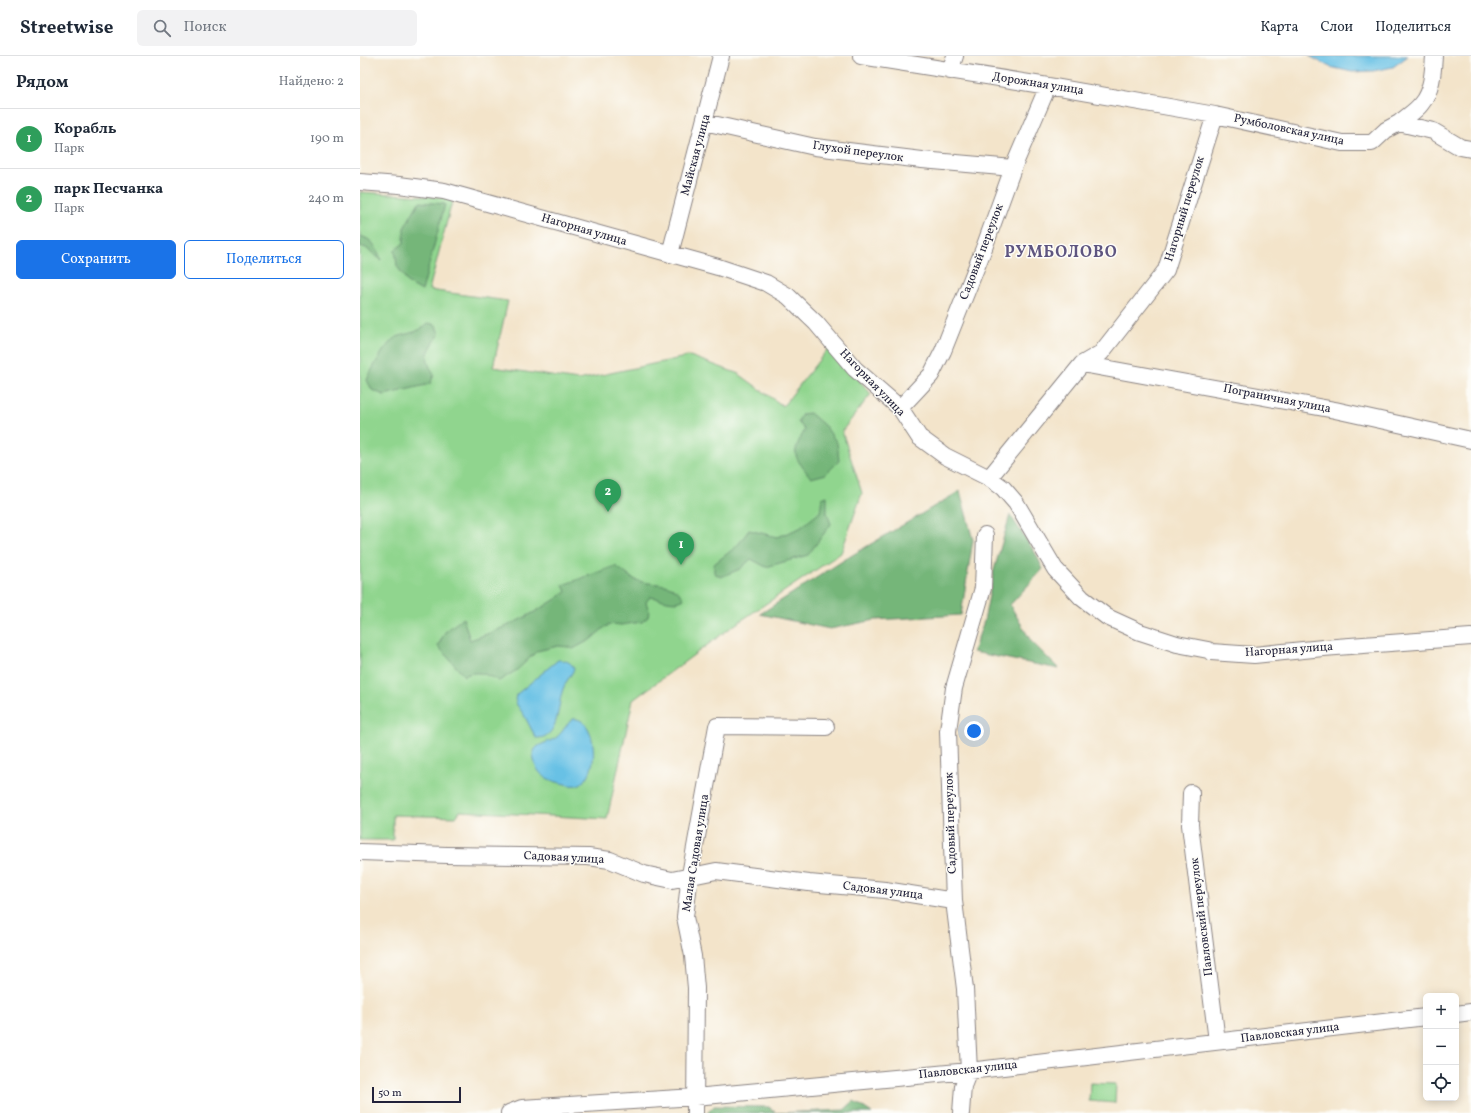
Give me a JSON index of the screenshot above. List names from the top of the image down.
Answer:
{
  "streets": {
    "street": [
      "Дорожная улица",
      "Румболовская улица",
      "Глухой переулок",
      "Майская улица",
      "Нагорный переулок",
      "Нагорная улица",
      "Садовый переулок",
      "Пограничная улица",
      "Малая Садовая улица",
      "Садовая улица",
      "Павловский переулок",
      "Павловская улица"
    ]
  },
  "crossings": [
    ["Дорожная улица", "Румболовская улица"],
    ["Дорожная улица", "Нагорный переулок"],
    ["Дорожная улица", "Садовый переулок"],
    ["Румболовская улица", "Нагорный переулок"],
    ["Глухой переулок", "Майская улица"],
    ["Глухой переулок", "Садовый переулок"],
    ["Майская улица", "Нагорная улица"],
    ["Нагорный переулок", "Нагорная улица"],
    ["Нагорный переулок", "Пограничная улица"],
    ["Нагорная улица", "Садовый переулок"],
    ["Садовый переулок", "Садовая улица"],
    ["Садовый переулок", "Павловская улица"],
    ["Малая Садовая улица", "Садовая улица"],
    ["Малая Садовая улица", "Павловская улица"],
    ["Павловский переулок", "Павловская улица"]
  ],
  "districts": ["РУМБОЛОВО"],
  "scale_bar": "50 m",
  "page": {
    "header": "Streetwise",
    "search": "Поиск",
    "nav": ["Карта", "Слои", "Поделиться"],
    "heading": ["Рядом", "Найдено: 2"],
    "list": [
      {
        "mark": "1",
        "name": "Корабль",
        "note": "Парк",
        "value": "190 m"
      },
      {
        "mark": "2",
        "name": "парк Песчанка",
        "note": "Парк",
        "value": "240 m"
      }
    ],
    "buttons": ["Сохранить", "Поделиться"],
    "pins": ["2", "1"],
    "map_buttons": ["+", "−"],
    "scale": "50 m"
  }
}
